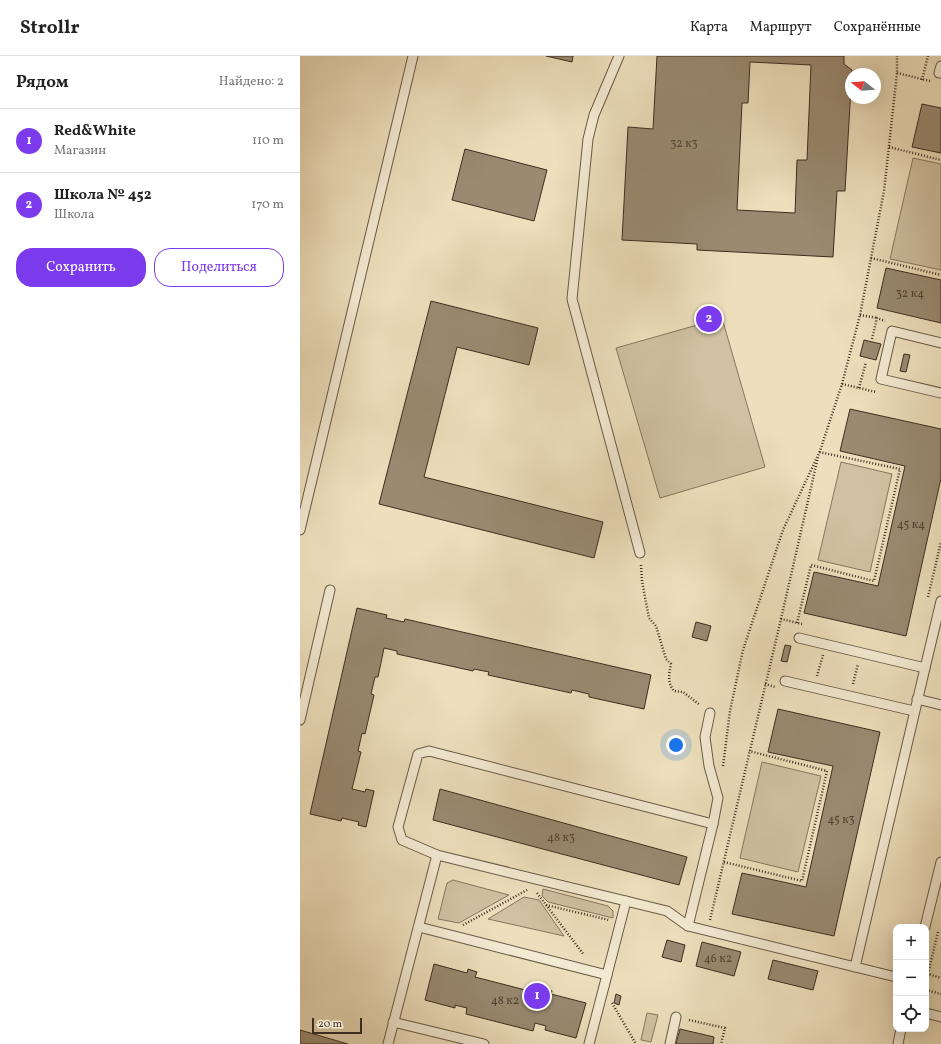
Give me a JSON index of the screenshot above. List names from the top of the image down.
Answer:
{
  "house_numbers": [
    "32 к3",
    "32 к4",
    "45 к4",
    "45 к3",
    "48 к3",
    "46 к2",
    "48 к2"
  ],
  "scale_bar": "20 m",
  "north": "left",
  "page": {
    "header": "Strollr",
    "nav": ["Карта", "Маршрут", "Сохранённые"],
    "heading": ["Рядом", "Найдено: 2"],
    "list": [
      {
        "mark": "1",
        "name": "Red&White",
        "note": "Магазин",
        "value": "110 m"
      },
      {
        "mark": "2",
        "name": "Школа № 452",
        "note": "Школа",
        "value": "170 m"
      }
    ],
    "buttons": ["Сохранить", "Поделиться"],
    "pins": ["2", "1"],
    "map_buttons": ["+", "−"],
    "scale": "20 m"
  }
}
